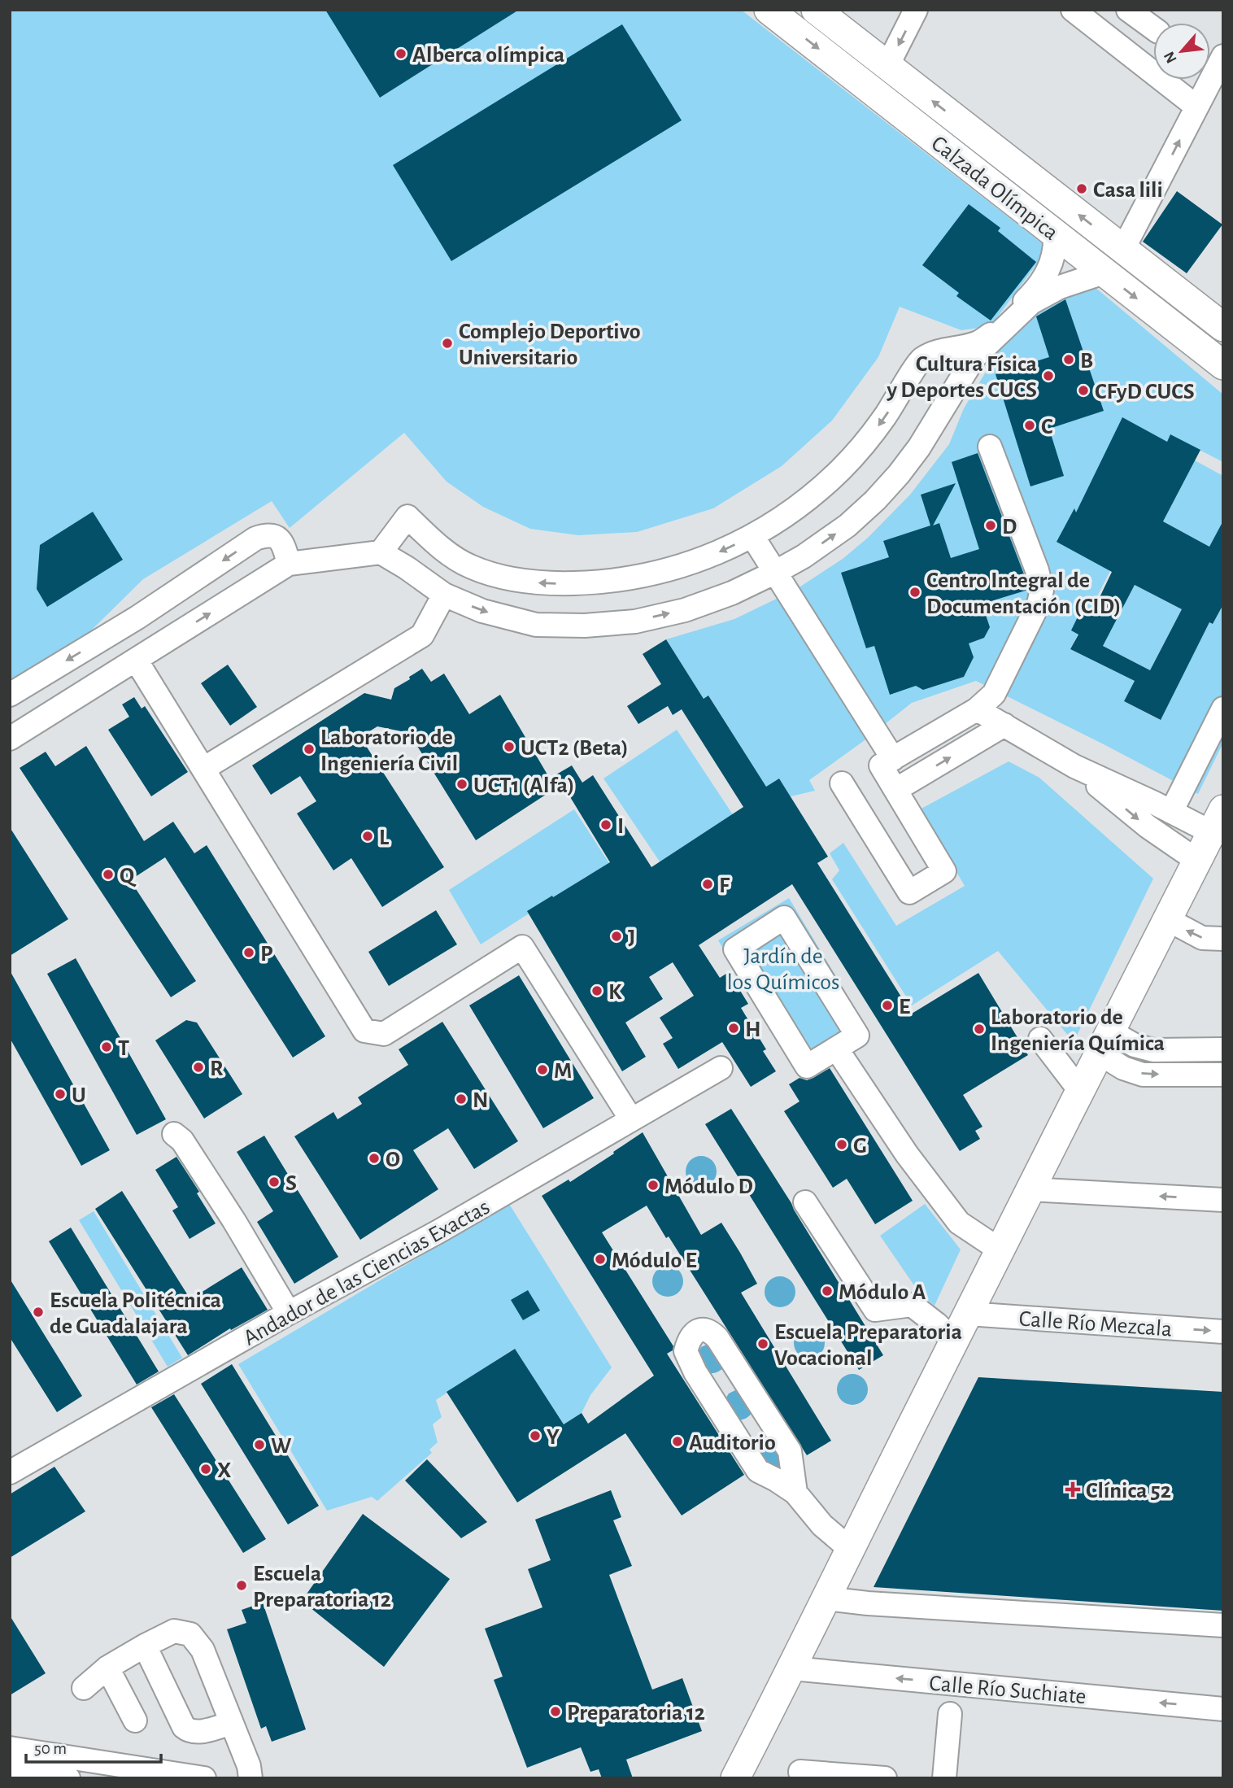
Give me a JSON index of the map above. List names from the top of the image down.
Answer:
{
  "streets": {
    "main road": ["Calzada Olímpica"],
    "street": ["Andador de las Ciencias Exactas", "Calle Río Mezcala", "Calle Río Suchiate"]
  },
  "parks": ["Jardín de los Químicos"],
  "places": {
    "other": [
      "Alberca olímpica",
      "Casa lili",
      "Complejo Deportivo Universitario",
      "B",
      "Cultura Física y Deportes CUCS",
      "CFyD CUCS",
      "C",
      "D",
      "Centro Integral de Documentación (CID)",
      "UCT2 (Beta)",
      "Laboratorio de Ingeniería Civil",
      "UCT1 (Alfa)",
      "I",
      "L",
      "Q",
      "F",
      "J",
      "P",
      "K",
      "E",
      "H",
      "Laboratorio de Ingeniería Química",
      "T",
      "R",
      "M",
      "U",
      "N",
      "G",
      "O",
      "S",
      "Módulo D",
      "Módulo E",
      "Módulo A",
      "Escuela Politécnica de Guadalajara",
      "Escuela Preparatoria Vocacional",
      "Y",
      "Auditorio",
      "W",
      "X",
      "Escuela Preparatoria 12",
      "Preparatoria 12"
    ],
    "health": ["Clínica 52"]
  },
  "scale_bar": "50 m",
  "north": "bottom left"
}
